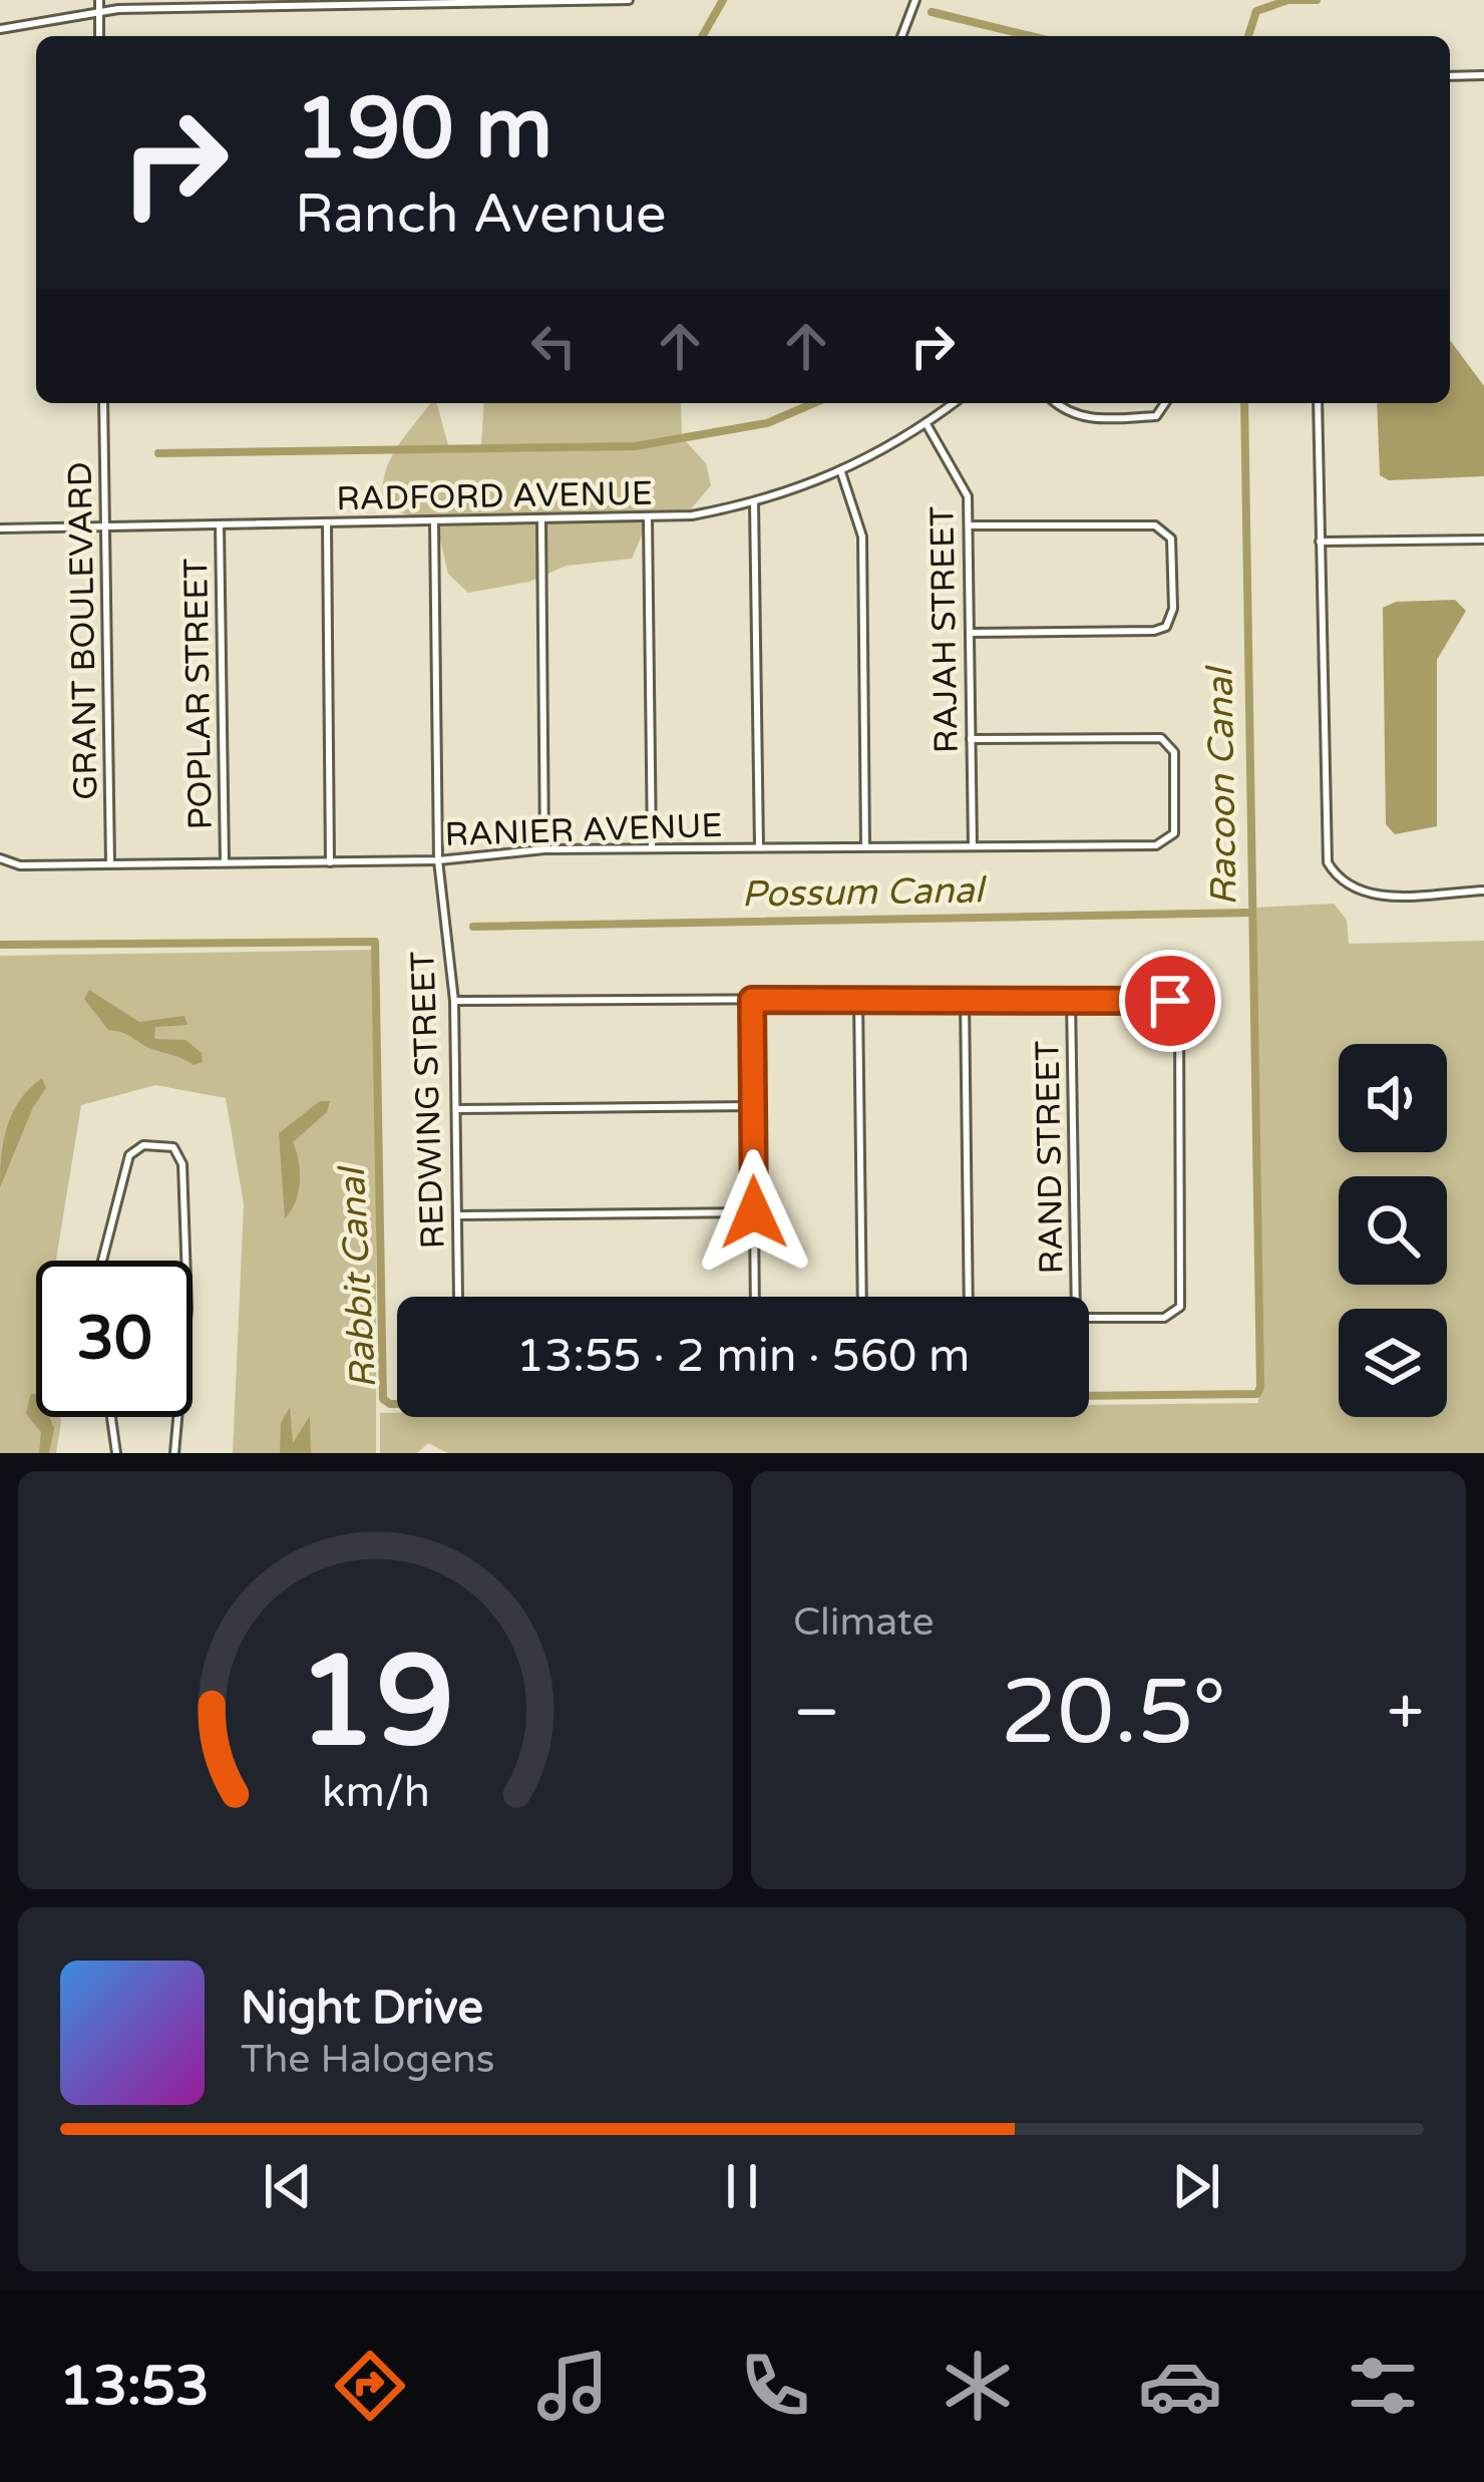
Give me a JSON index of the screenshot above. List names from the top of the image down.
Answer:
{
  "streets": {
    "street": [
      "RADFORD AVENUE",
      "RAJAH STREET",
      "GRANT BOULEVARD",
      "POPLAR STREET",
      "RANIER AVENUE",
      "REDWING STREET",
      "RAND STREET"
    ]
  },
  "crossings": [
    ["RADFORD AVENUE", "RAJAH STREET"],
    ["RADFORD AVENUE", "GRANT BOULEVARD"],
    ["RADFORD AVENUE", "POPLAR STREET"],
    ["RADFORD AVENUE", "REDWING STREET"],
    ["RAJAH STREET", "RANIER AVENUE"],
    ["GRANT BOULEVARD", "RANIER AVENUE"],
    ["POPLAR STREET", "RANIER AVENUE"],
    ["RANIER AVENUE", "REDWING STREET"]
  ],
  "water": ["Racoon Canal", "Possum Canal", "Rabbit Canal"],
  "page": {
    "turn": ["190 m", "Ranch Avenue"],
    "limit": "30",
    "trip": "13:55 · 2 min · 560 m",
    "tile": "Climate",
    "heat": ["−", "20.5°", "+"],
    "song": ["Night Drive", "The Halogens"],
    "tabs": "13:53",
    "gauge": ["19", "km/h"]
  }
}
